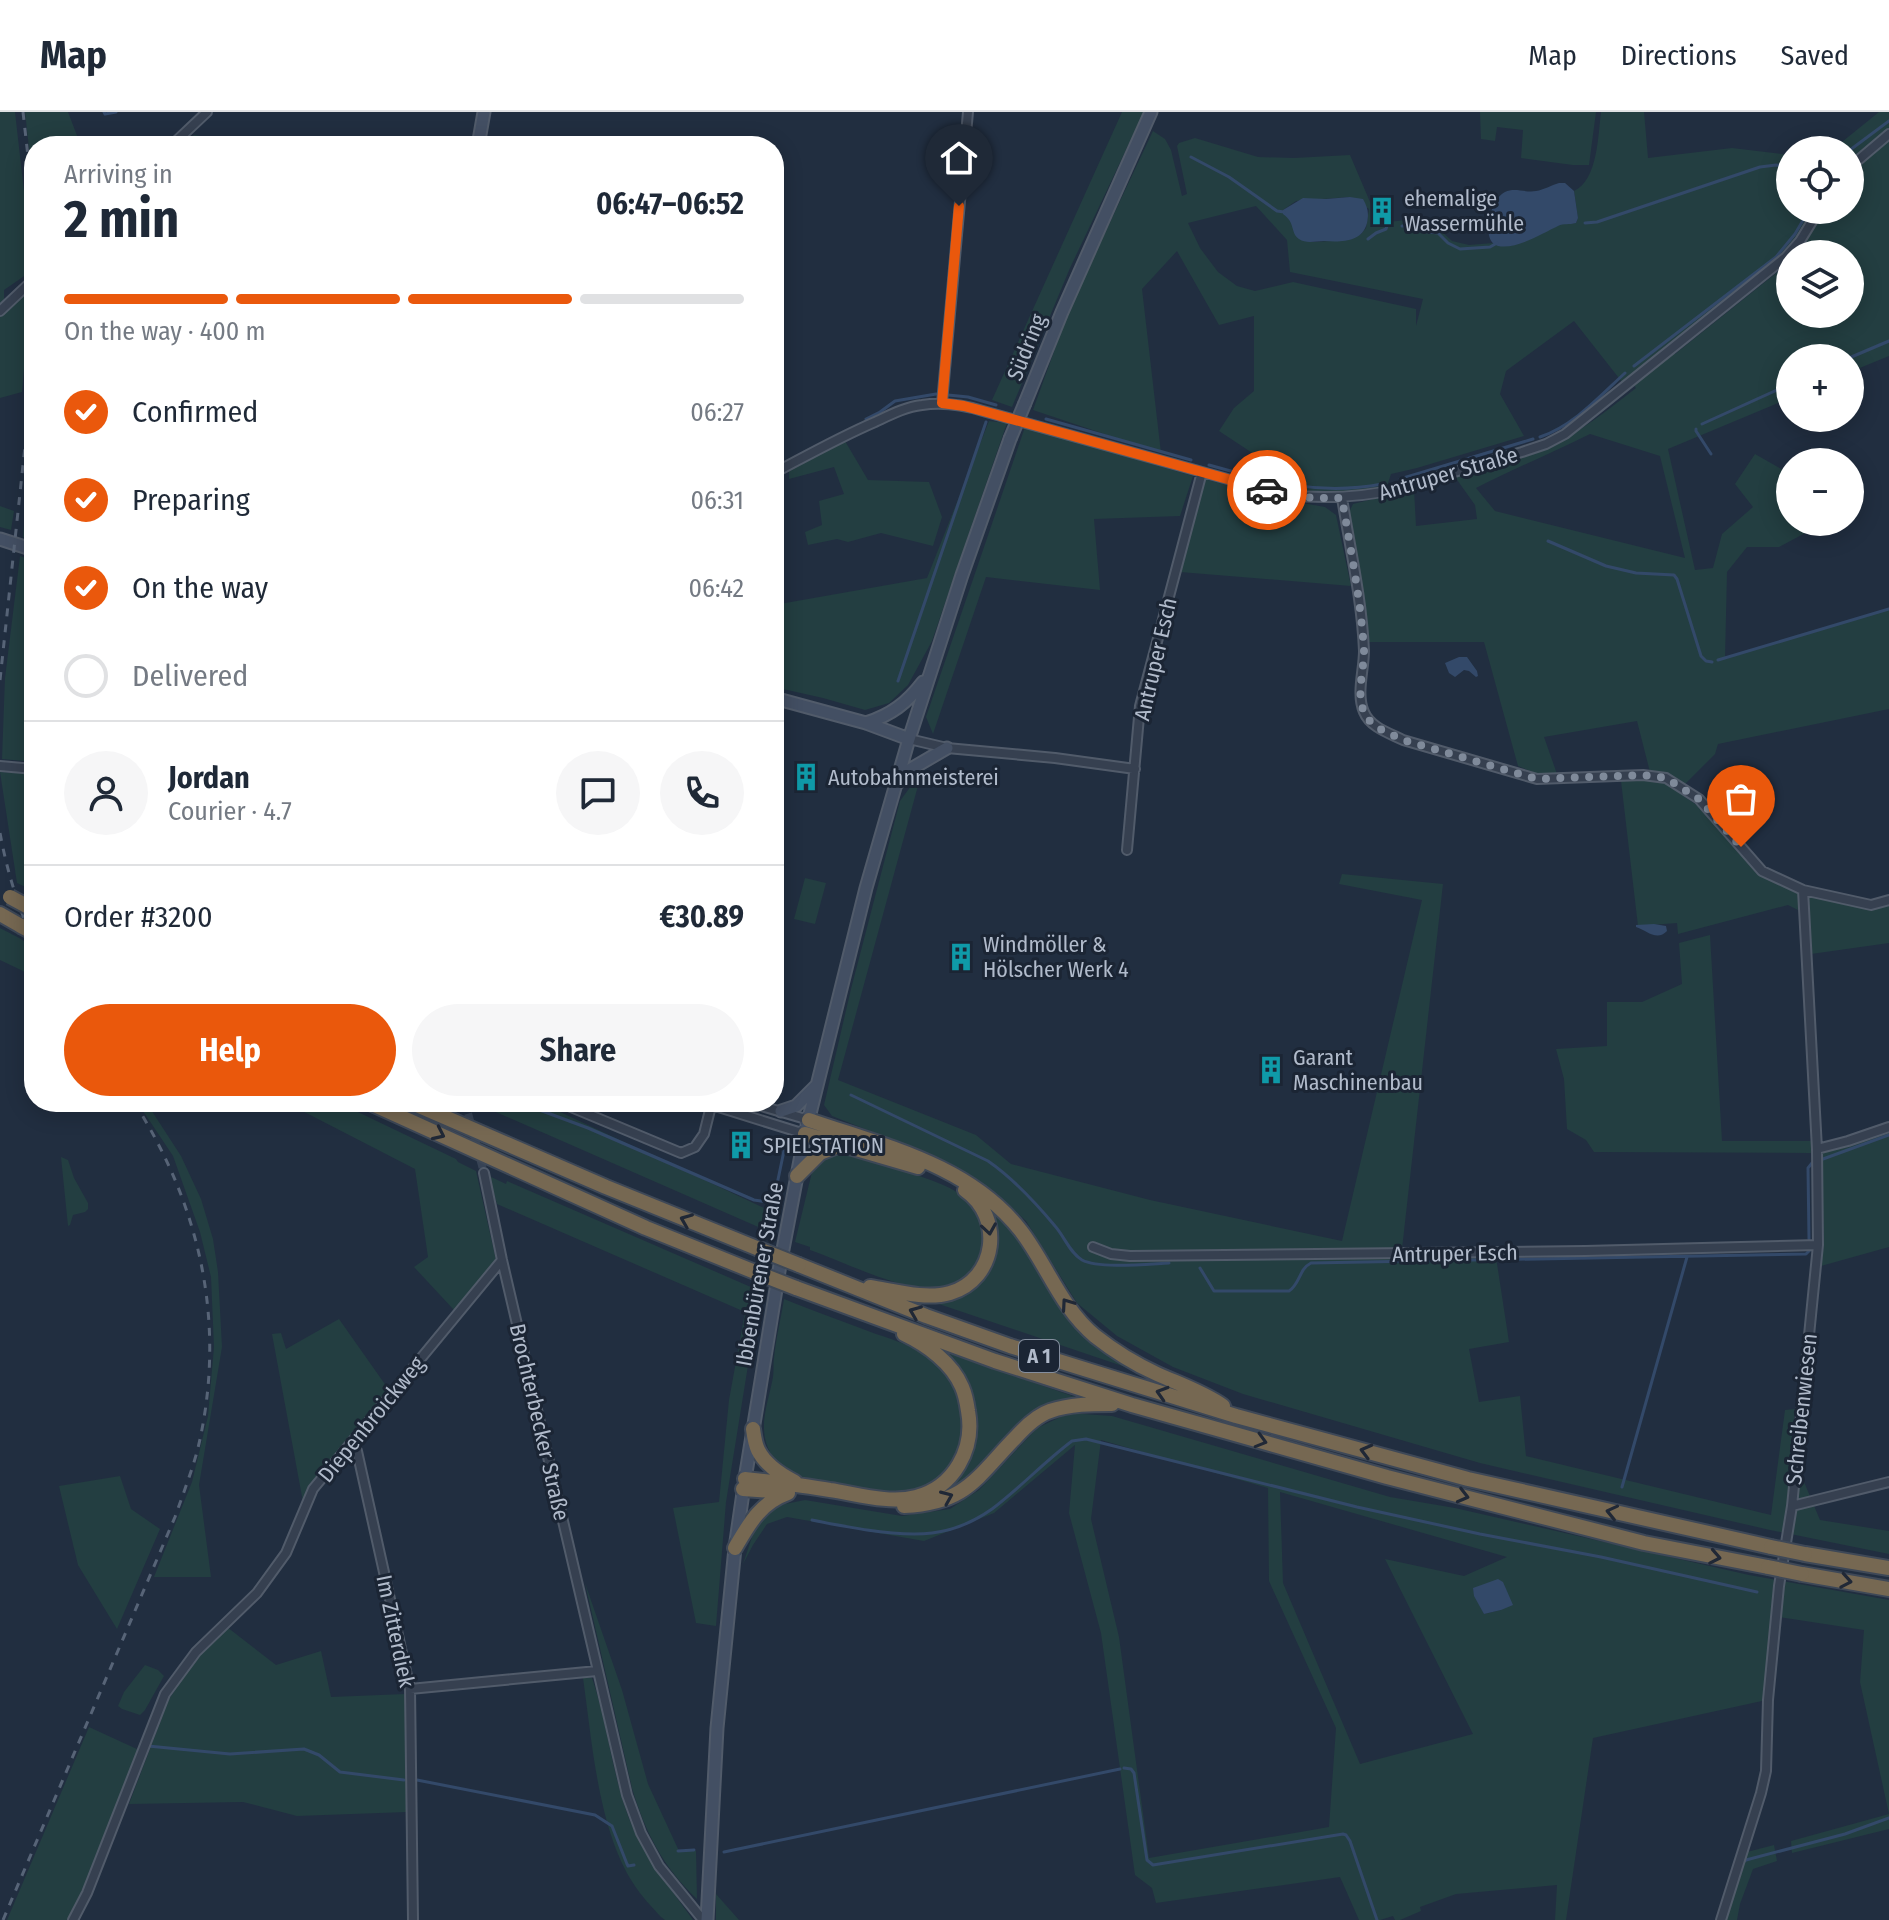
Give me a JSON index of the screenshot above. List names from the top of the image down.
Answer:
{
  "streets": {
    "highway": ["A 1"],
    "main road": ["Südring", "Ibbenbürener Straße"],
    "street": [
      "Antruper Straße",
      "Antruper Esch",
      "Schreibenwiesen",
      "Diepenbroickweg",
      "Brochterbecker Straße",
      "Im Zitterdiek"
    ]
  },
  "crossings": [
    ["Südring", "Ibbenbürener Straße"],
    ["Antruper Straße", "Antruper Esch"],
    ["Antruper Esch", "Schreibenwiesen"],
    ["Ibbenbürener Straße", "Brochterbecker Straße"],
    ["Diepenbroickweg", "Brochterbecker Straße"],
    ["Diepenbroickweg", "Im Zitterdiek"]
  ],
  "places": {
    "building": [
      "ehemalige Wassermühle",
      "Autobahnmeisterei",
      "Windmöller & Hölscher Werk 4",
      "Garant Maschinenbau",
      "SPIELSTATION"
    ]
  },
  "page": {
    "header": "Map",
    "nav": ["Map", "Directions", "Saved"],
    "map_buttons": ["+", "−"],
    "heading": ["2 min", "Arriving in", "06:47–06:52"],
    "panel": [
      "Jordan",
      "Courier · 4.7",
      "Order #3200",
      "€30.89"
    ],
    "bar": "On the way · 400 m",
    "list": [
      ["Confirmed", "06:27"],
      ["Preparing", "06:31"],
      ["On the way", "06:42"],
      "Delivered"
    ],
    "buttons": ["Help", "Share"]
  }
}
